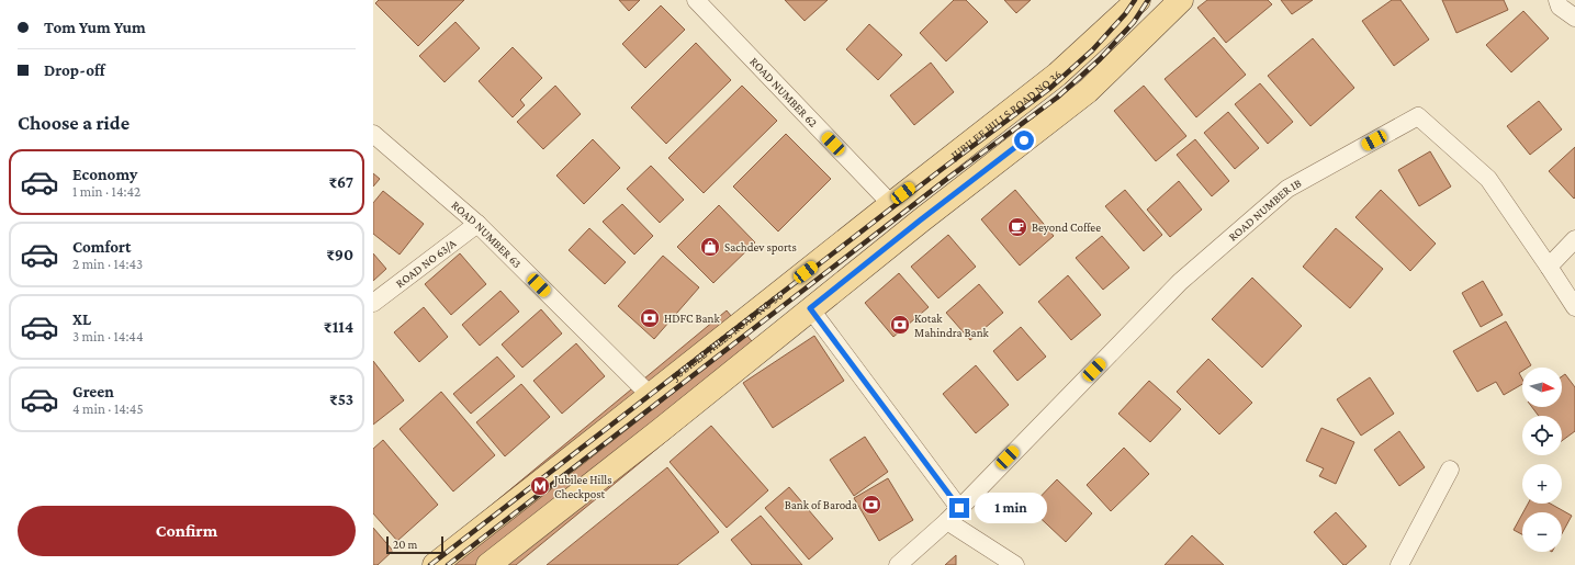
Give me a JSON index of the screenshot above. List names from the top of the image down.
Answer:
{
  "streets": {
    "main road": ["JUBILEE HILLS ROAD NO 36"],
    "street": [
      "ROAD NUMBER 62",
      "ROAD NUMBER 1B",
      "ROAD NUMBER 63",
      "ROAD NO 63/A"
    ]
  },
  "crossings": [
    ["ROAD NUMBER 62", "JUBILEE HILLS ROAD NO 36"],
    ["JUBILEE HILLS ROAD NO 36", "ROAD NUMBER 63"],
    ["ROAD NUMBER 63", "ROAD NO 63/A"]
  ],
  "places": {
    "cafe": ["Beyond Coffee"],
    "shop": ["Sachdev sports"],
    "bank": ["HDFC Bank", "Kotak Mahindra Bank", "Bank of Baroda"],
    "metro station": ["Jubilee Hills Checkpost"]
  },
  "scale_bar": "20 m",
  "north": "right",
  "page": {
    "banner": ["Tom Yum Yum", "Drop-off"],
    "heading": "Choose a ride",
    "list": [
      {
        "name": "Economy",
        "note": "1 min · 14:42",
        "value": "₹67"
      },
      {
        "name": "Comfort",
        "note": "2 min · 14:43",
        "value": "₹90"
      },
      {
        "name": "XL",
        "note": "3 min · 14:44",
        "value": "₹114"
      },
      {
        "name": "Green",
        "note": "4 min · 14:45",
        "value": "₹53"
      }
    ],
    "map_buttons": ["+", "−"],
    "bubble": "1 min",
    "buttons": "Confirm",
    "scale": "20 m"
  }
}
